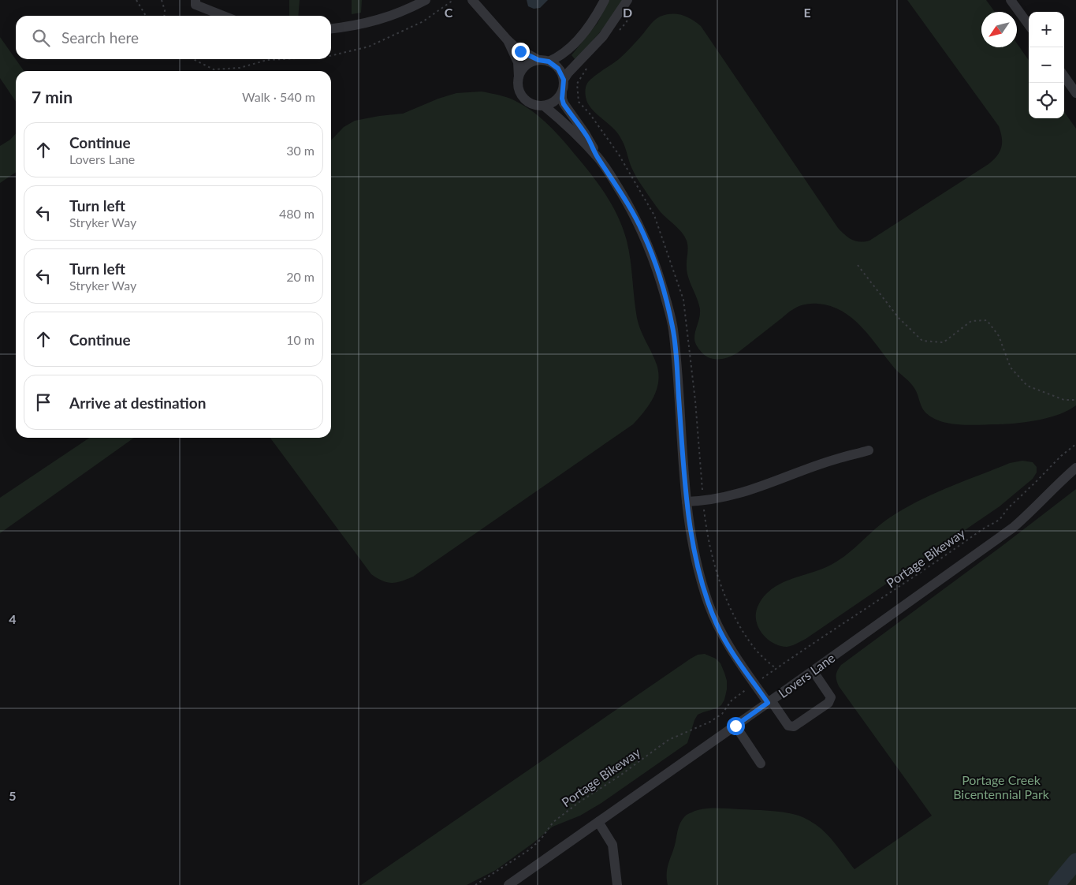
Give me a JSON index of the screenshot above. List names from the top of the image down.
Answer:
{
  "streets": {
    "street": ["Lovers Lane"],
    "path": ["Portage Bikeway"]
  },
  "parks": ["Portage Creek Bicentennial Park"],
  "north": "bottom left",
  "page": {
    "map_buttons": ["+", "−"],
    "search": "Search here",
    "heading": ["7 min", "Walk · 540 m"],
    "list": [
      ["Continue", "Lovers Lane", "30 m"],
      ["Turn left", "Stryker Way", "480 m"],
      ["Turn left", "Stryker Way", "20 m"],
      ["Continue", "10 m"],
      "Arrive at destination"
    ]
  },
  "grid": {
    "columns": ["C", "D", "E"],
    "rows": ["4", "5"]
  }
}
